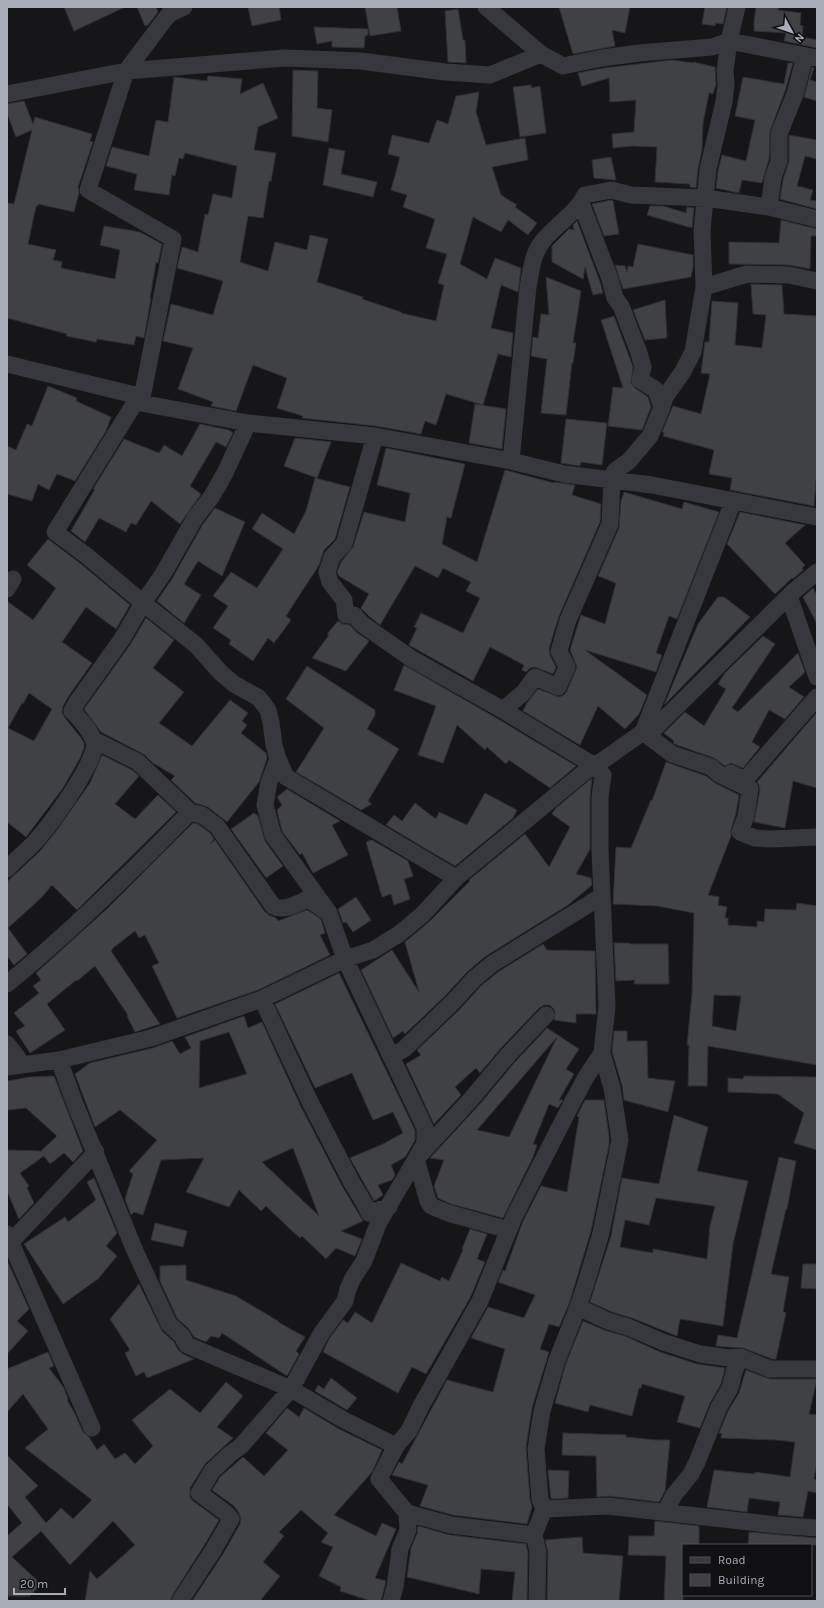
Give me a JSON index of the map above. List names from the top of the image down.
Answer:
{
  "legend": ["Road", "Building"],
  "scale_bar": "20 m",
  "north": "bottom right"
}
